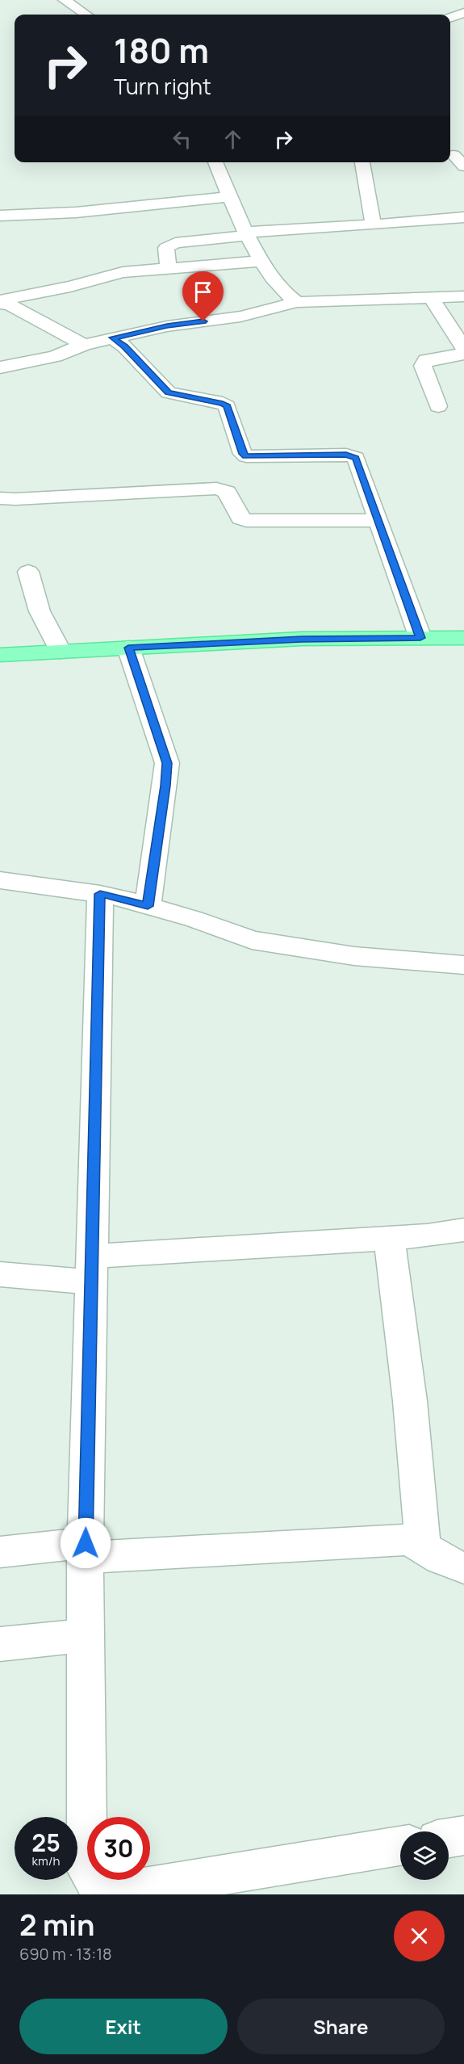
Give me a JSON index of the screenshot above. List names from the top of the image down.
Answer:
{
  "page": {
    "turn": ["180 m", "Turn right"],
    "speed": "25 km/h",
    "limit": "30",
    "heading": ["2 min", "690 m · 13:18"],
    "buttons": ["Exit", "Share"]
  }
}
